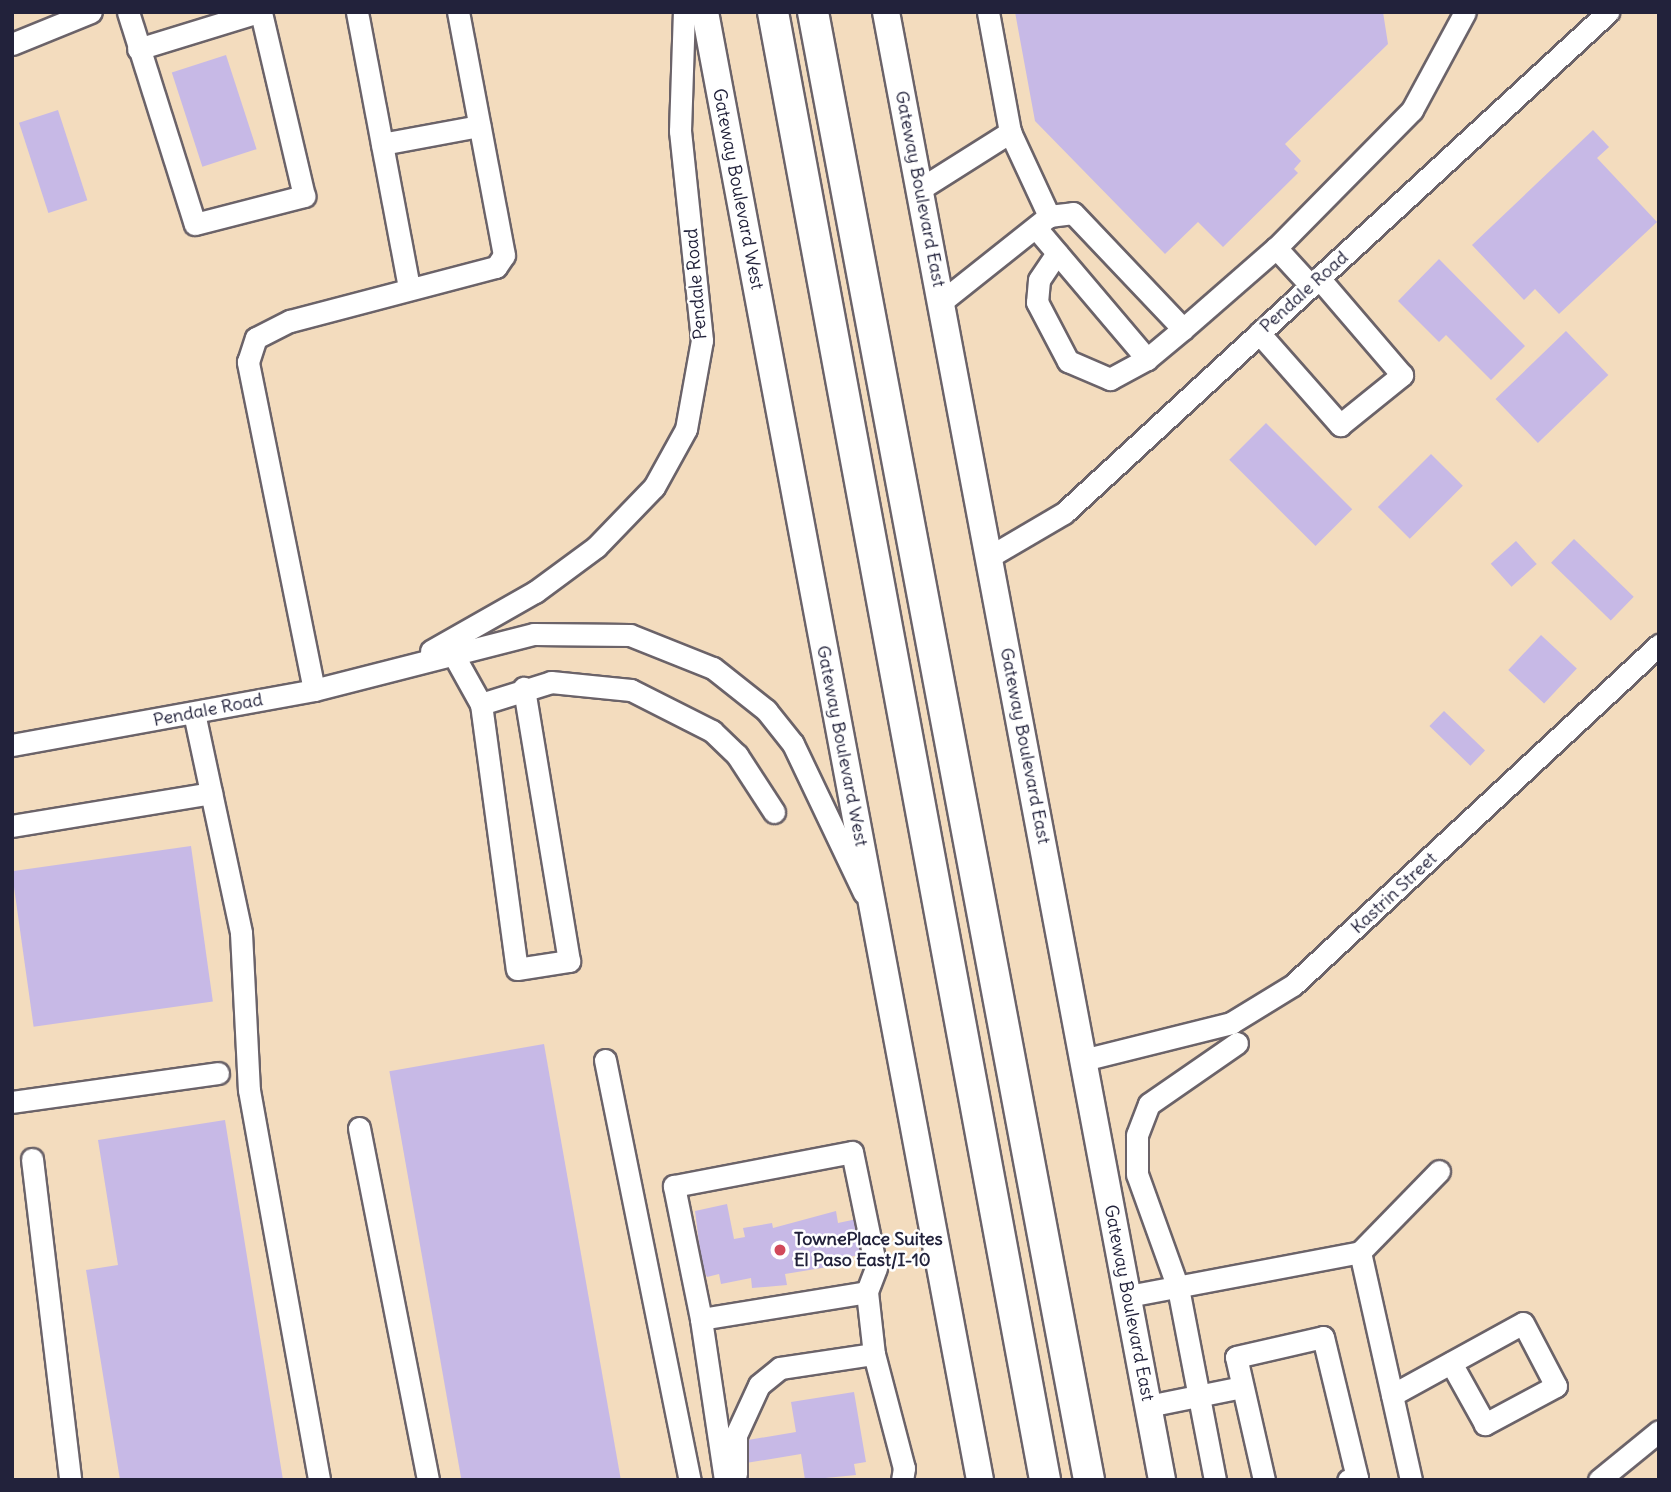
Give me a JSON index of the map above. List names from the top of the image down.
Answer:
{
  "streets": {
    "main road": ["Gateway Boulevard West", "Gateway Boulevard East"],
    "street": ["Pendale Road", "Kastrin Street"]
  },
  "crossings": [
    ["Gateway Boulevard West", "Pendale Road"],
    ["Gateway Boulevard East", "Pendale Road"],
    ["Gateway Boulevard East", "Kastrin Street"]
  ],
  "places": ["TownePlace Suites El Paso East/I-10"]
}
